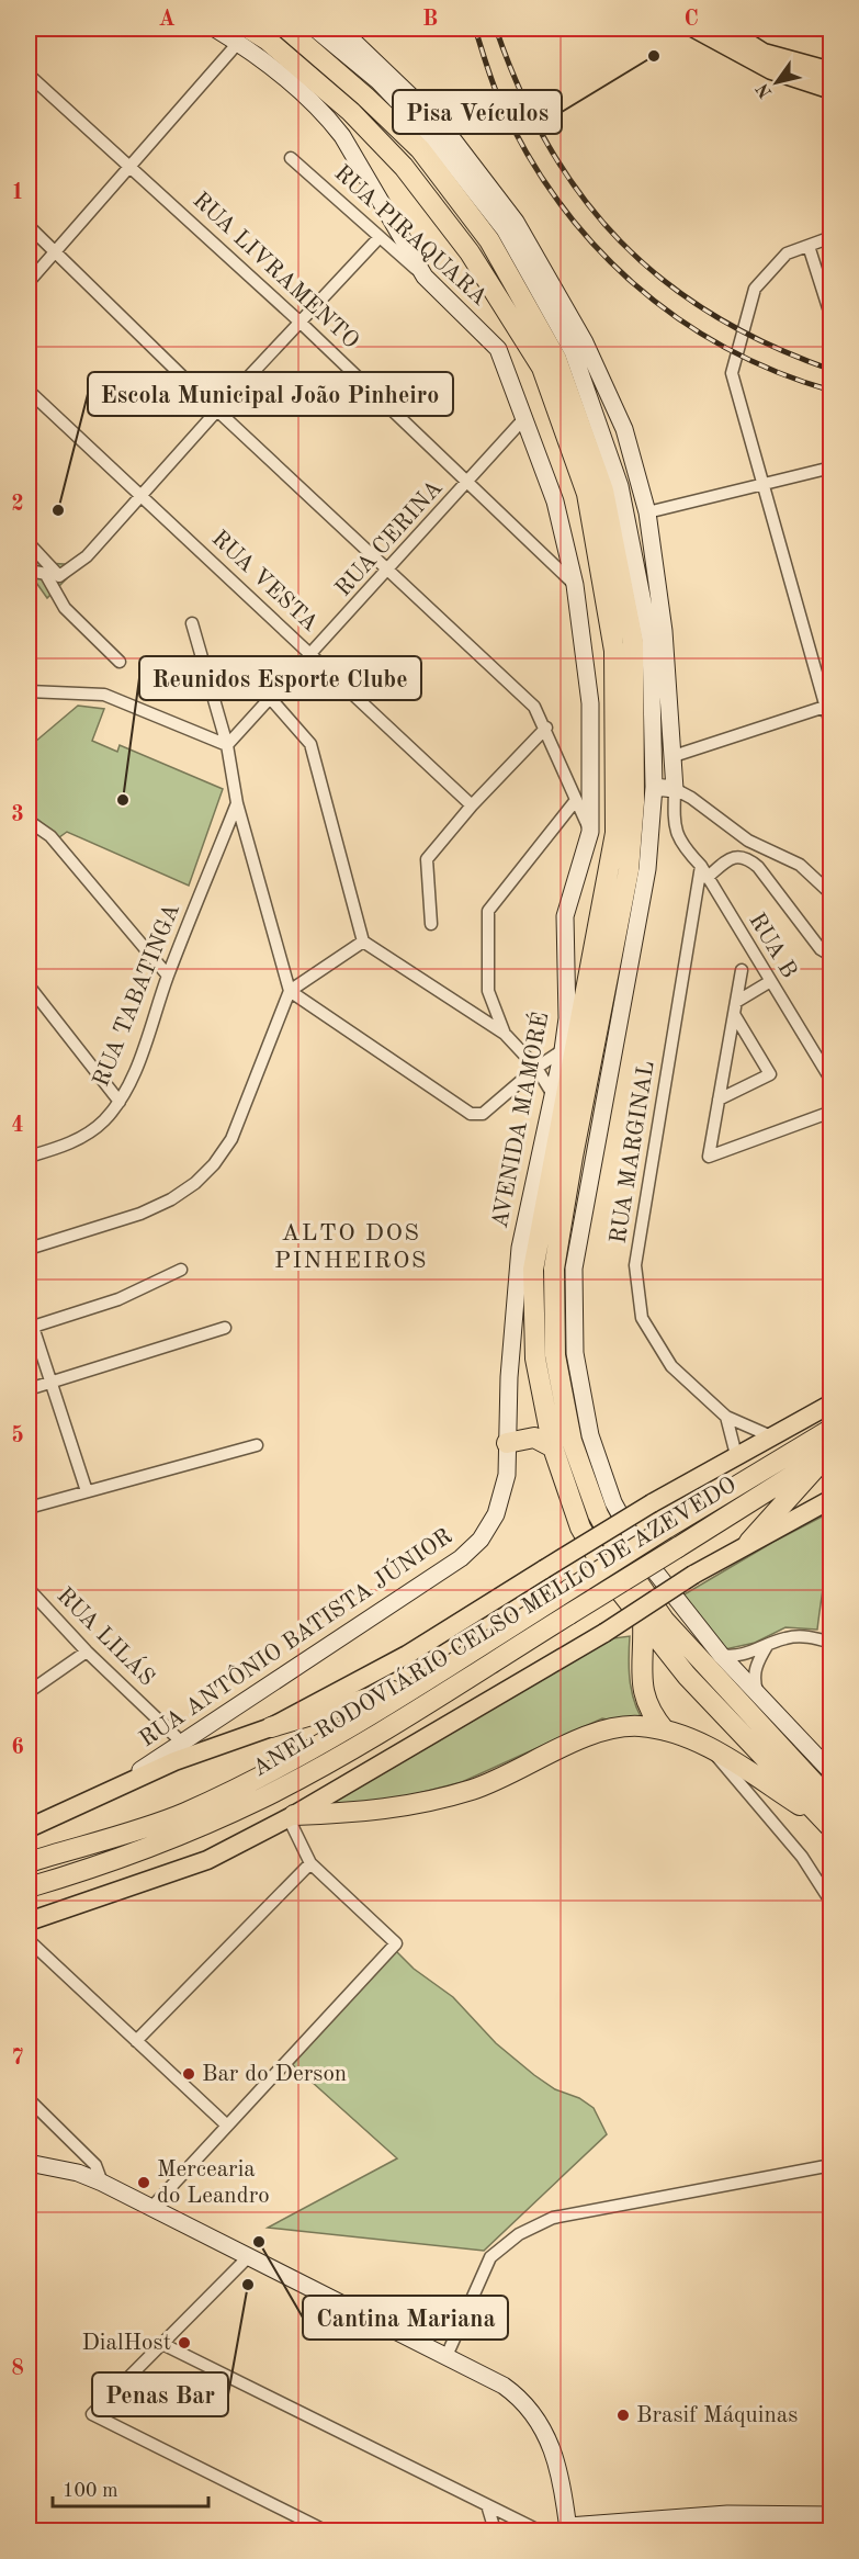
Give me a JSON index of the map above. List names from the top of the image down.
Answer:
{
  "streets": {
    "highway": ["ANEL RODOVIÁRIO CELSO MELLO DE AZEVEDO"],
    "street": [
      "RUA PIRAQUARA",
      "RUA LIVRAMENTO",
      "RUA CERINA",
      "RUA VESTA",
      "RUA B",
      "RUA TABATINGA",
      "AVENIDA MAMORÉ",
      "RUA MARGINAL",
      "RUA LILÁS",
      "RUA ANTÔNIO BATISTA JÚNIOR"
    ]
  },
  "crossings": [
    ["RUA PIRAQUARA", "AVENIDA MAMORÉ"],
    ["RUA LIVRAMENTO", "RUA CERINA"],
    ["RUA LIVRAMENTO", "AVENIDA MAMORÉ"],
    ["RUA CERINA", "RUA VESTA"],
    ["RUA CERINA", "AVENIDA MAMORÉ"],
    ["RUA B", "RUA MARGINAL"],
    ["AVENIDA MAMORÉ", "RUA ANTÔNIO BATISTA JÚNIOR"],
    ["RUA MARGINAL", "ANEL RODOVIÁRIO CELSO MELLO DE AZEVEDO"],
    ["ANEL RODOVIÁRIO CELSO MELLO DE AZEVEDO", "RUA ANTÔNIO BATISTA JÚNIOR"],
    ["RUA LILÁS", "RUA ANTÔNIO BATISTA JÚNIOR"]
  ],
  "districts": ["ALTO DOS PINHEIROS"],
  "places": [
    "Pisa Veículos",
    "Escola Municipal João Pinheiro",
    "Reunidos Esporte Clube",
    "Bar do Derson",
    "Mercearia do Leandro",
    "Cantina Mariana",
    "Penas Bar",
    "DialHost",
    "Brasif Máquinas"
  ],
  "scale_bar": "100 m",
  "north": "bottom left",
  "grid": {
    "columns": ["A", "B", "C"],
    "rows": [
      "1",
      "2",
      "3",
      "4",
      "5",
      "6",
      "7",
      "8"
    ]
  }
}
